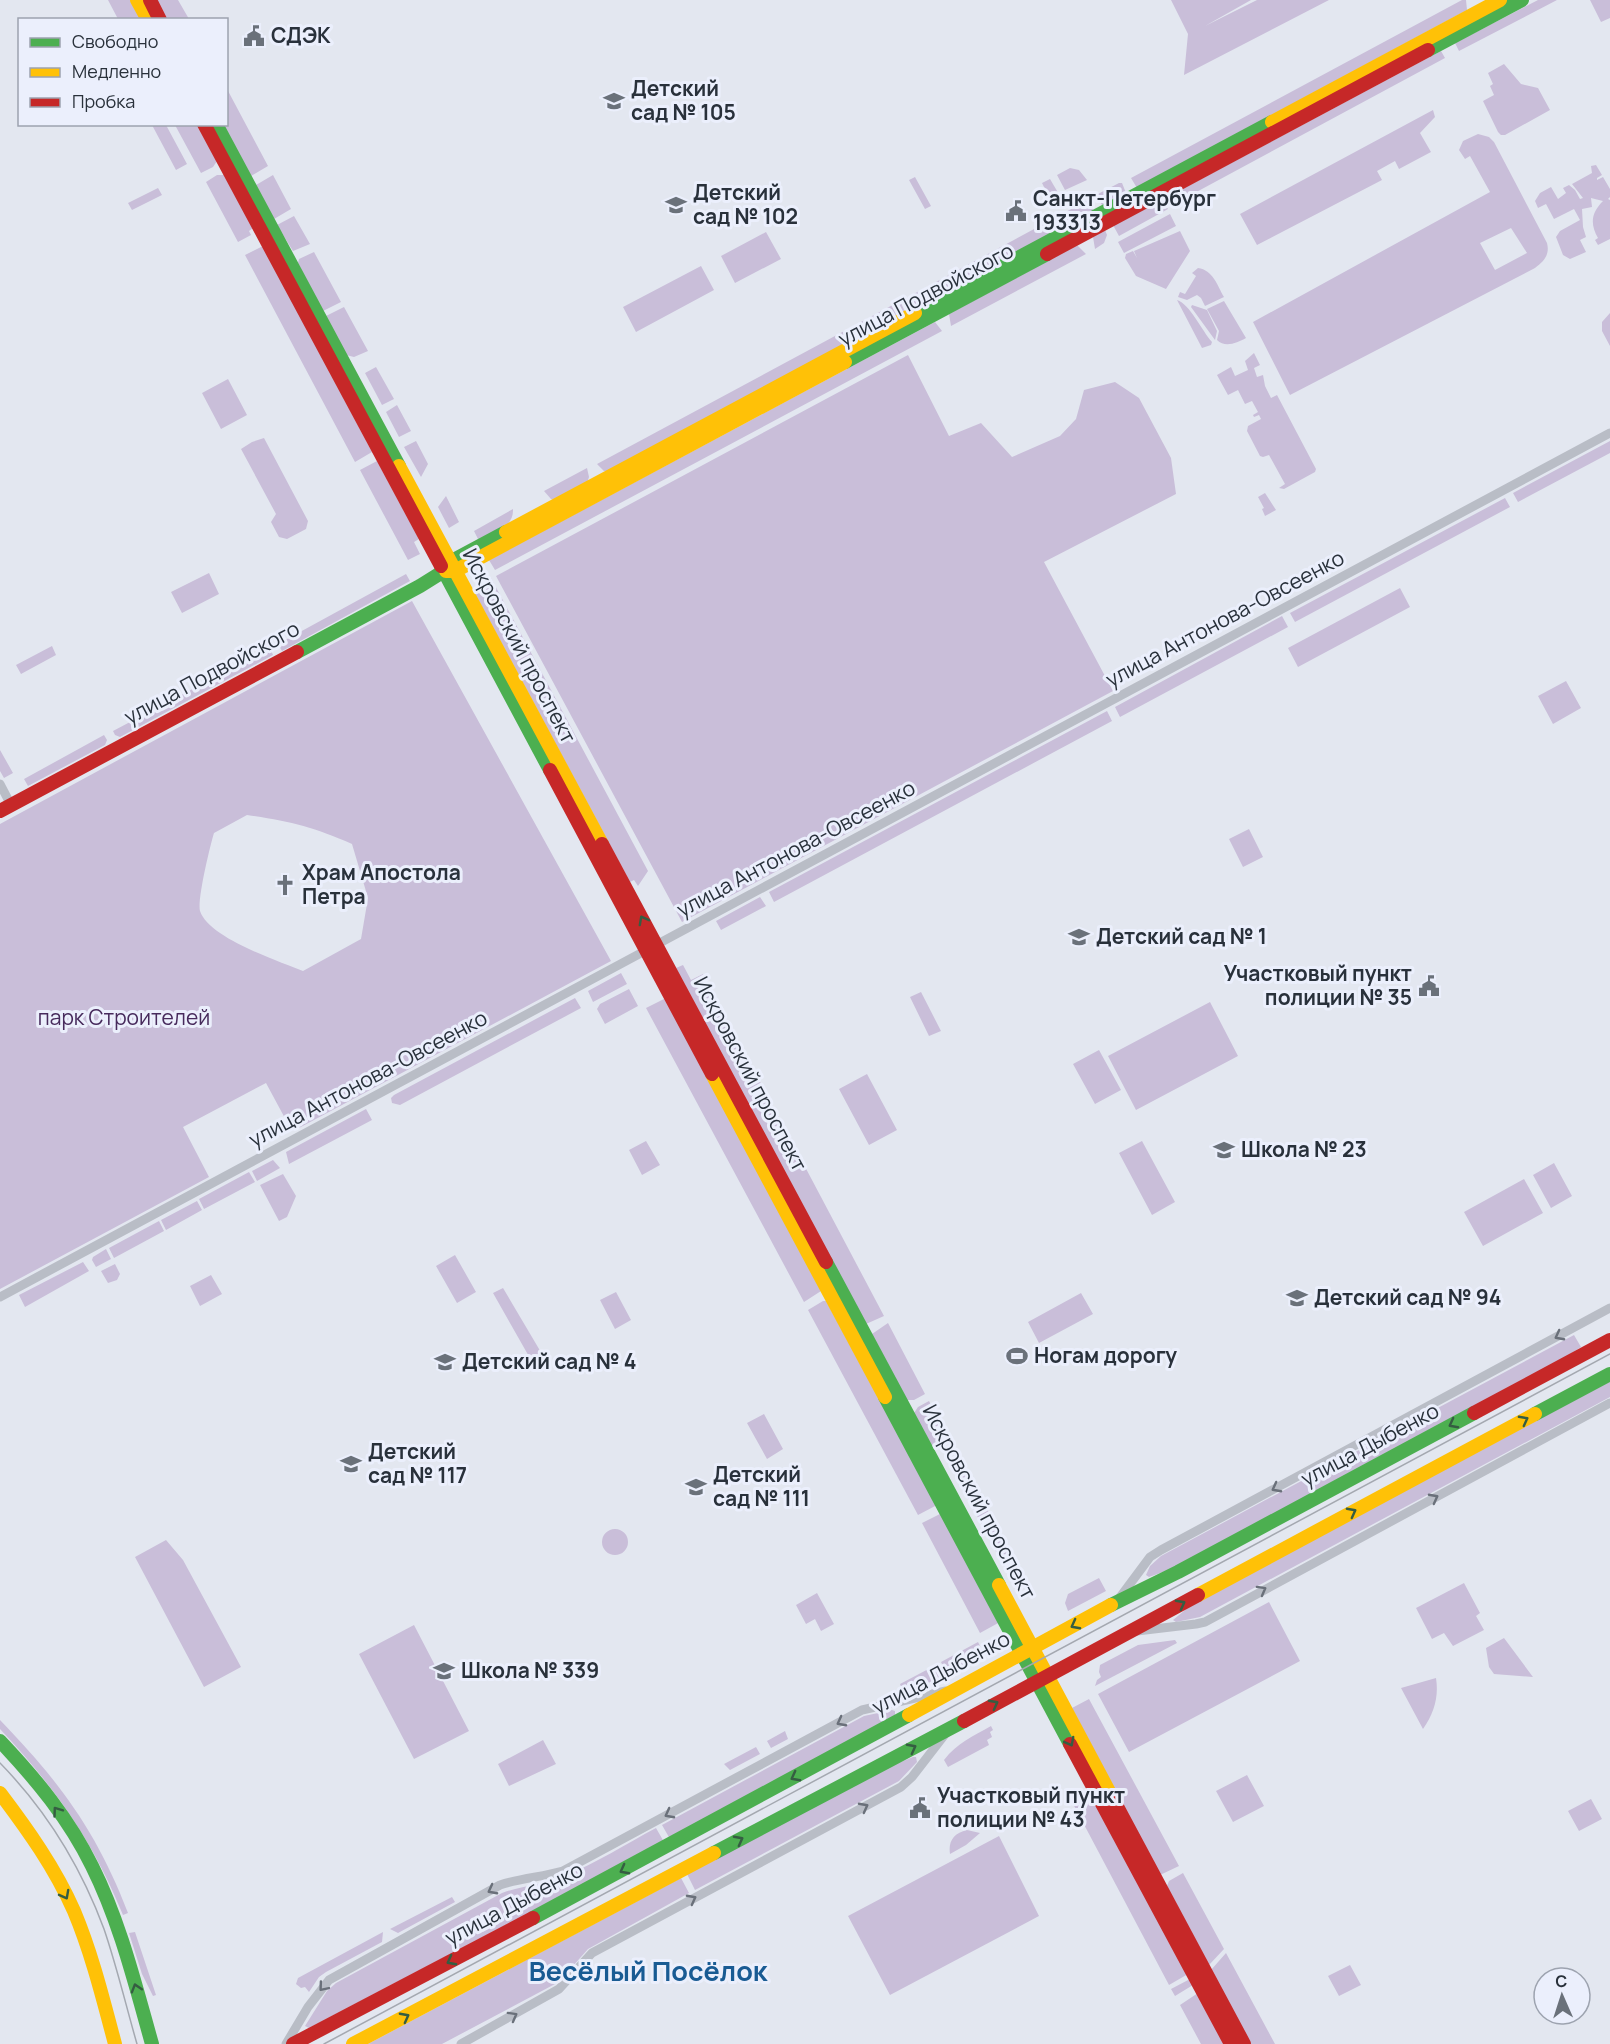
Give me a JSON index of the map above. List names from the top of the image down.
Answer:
{
  "streets": {
    "street": [
      "улица Подвойского",
      "улица Антонова-Овсеенко",
      "Искровский проспект",
      "улица Дыбенко"
    ]
  },
  "crossings": [
    ["улица Подвойского", "Искровский проспект"],
    ["улица Антонова-Овсеенко", "Искровский проспект"],
    ["Искровский проспект", "улица Дыбенко"]
  ],
  "districts": ["Весёлый Посёлок"],
  "parks": ["парк Строителей"],
  "places": {
    "public building": [
      "СДЭК",
      "Санкт-Петербург 193313",
      "Участковый пункт полиции № 35",
      "Участковый пункт полиции № 43"
    ],
    "school or university": [
      "Детский сад № 105",
      "Детский сад № 102",
      "Детский сад № 1",
      "Школа № 23",
      "Детский сад № 94",
      "Детский сад № 4",
      "Детский сад № 117",
      "Детский сад № 111",
      "Школа № 339"
    ],
    "church": ["Храм Апостола Петра"],
    "sports": ["Ногам дорогу"]
  },
  "legend": ["Свободно", "Медленно", "Пробка"],
  "north": "top"
}
